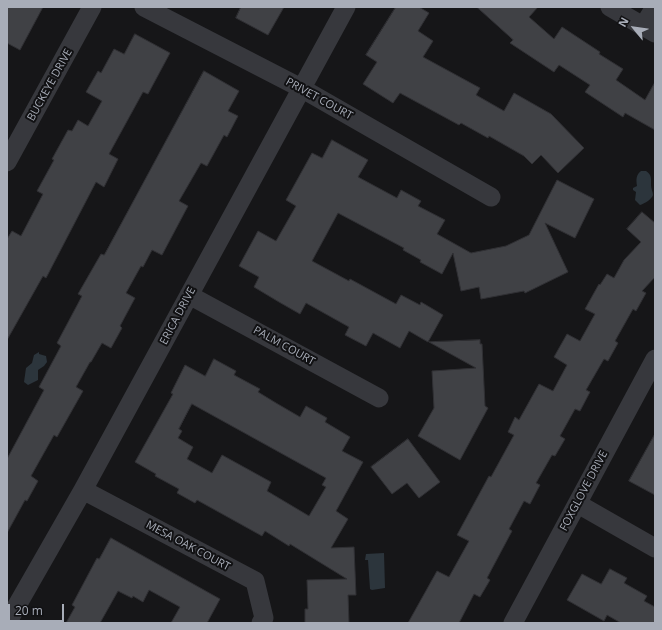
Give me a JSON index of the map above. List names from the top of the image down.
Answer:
{
  "streets": {
    "street": [
      "BUCKEYE DRIVE",
      "PRIVET COURT",
      "ERICA DRIVE",
      "PALM COURT",
      "FOXGLOVE DRIVE",
      "MESA OAK COURT"
    ]
  },
  "crossings": [
    ["PRIVET COURT", "ERICA DRIVE"],
    ["ERICA DRIVE", "PALM COURT"],
    ["ERICA DRIVE", "MESA OAK COURT"]
  ],
  "scale_bar": "20 m",
  "north": "top left"
}
